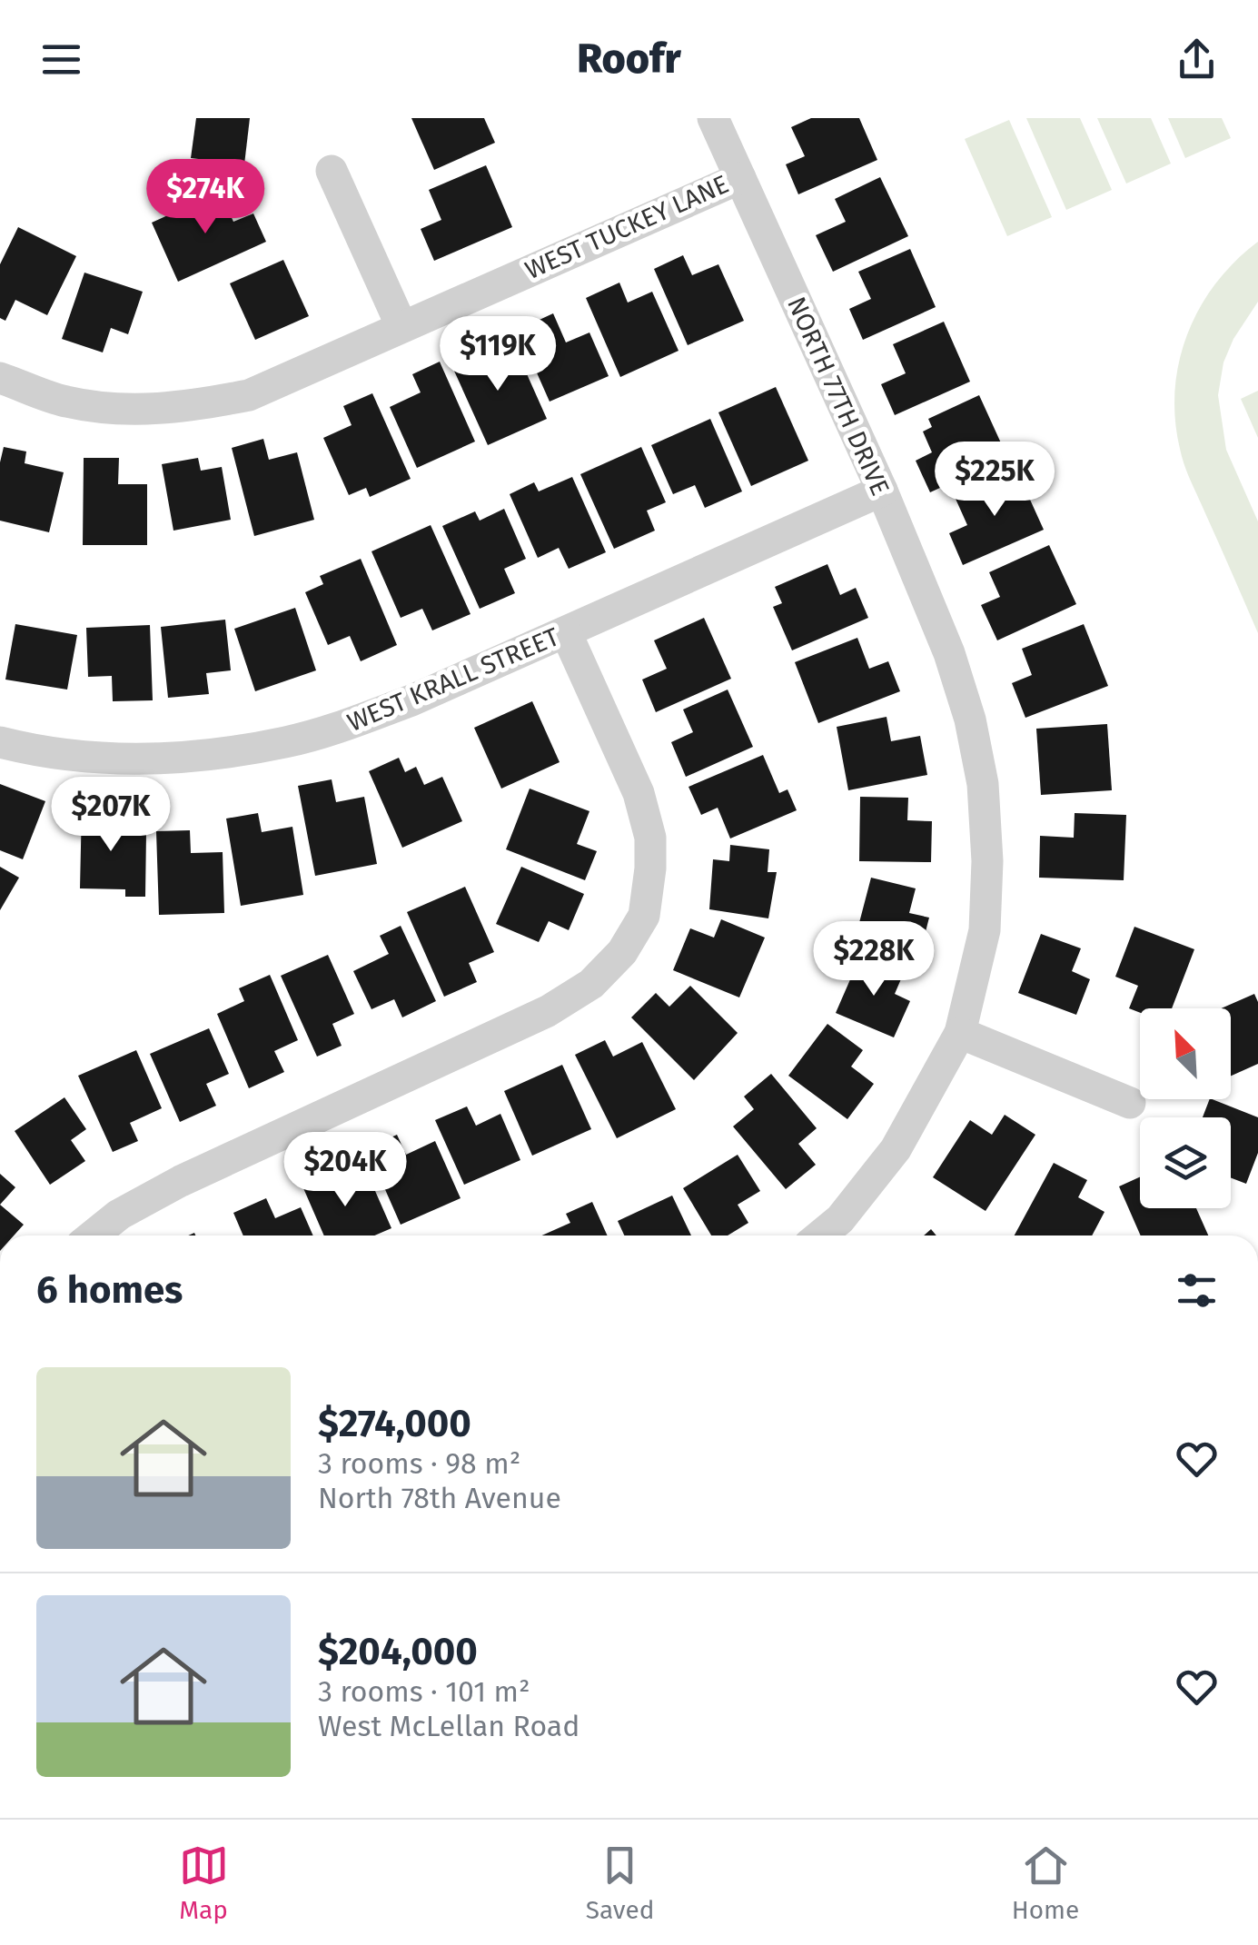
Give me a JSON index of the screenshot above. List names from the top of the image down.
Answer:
{
  "streets": {
    "street": ["WEST TUCKEY LANE", "NORTH 77TH DRIVE", "WEST KRALL STREET"]
  },
  "crossings": [
    ["WEST TUCKEY LANE", "NORTH 77TH DRIVE"],
    ["NORTH 77TH DRIVE", "WEST KRALL STREET"]
  ],
  "north": "top left",
  "page": {
    "header": "Roofr",
    "price": [
      "$274K",
      "$119K",
      "$225K",
      "$207K",
      "$228K",
      "$204K"
    ],
    "heading": "6 homes",
    "list": [
      {
        "name": "$274,000",
        "note": "3 rooms · 98 m² · North 78th Avenue"
      },
      {
        "name": "$204,000",
        "note": "3 rooms · 101 m² · West McLellan Road"
      }
    ],
    "tabs": ["Map", "Saved", "Home"]
  }
}
